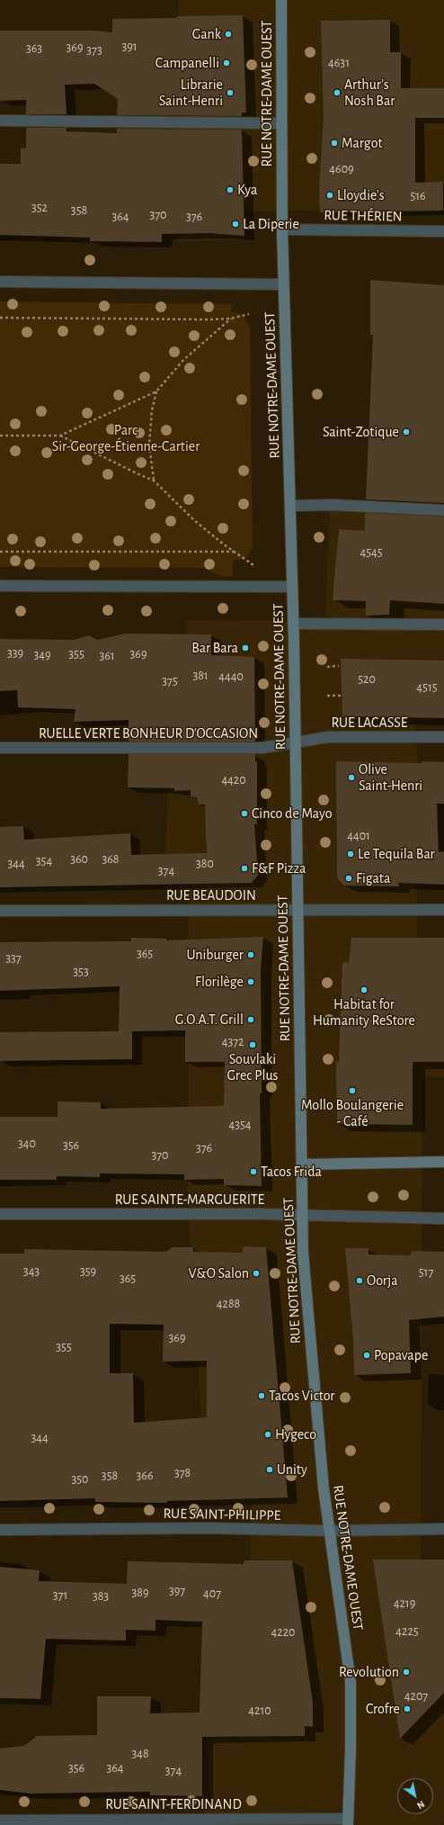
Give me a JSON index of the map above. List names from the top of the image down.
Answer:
{
  "streets": {
    "main road": ["RUE NOTRE-DAME OUEST"],
    "street": [
      "RUE THÉRIEN",
      "RUE LACASSE",
      "RUELLE VERTE BONHEUR D'OCCASION",
      "RUE BEAUDOIN",
      "RUE SAINTE-MARGUERITE",
      "RUE SAINT-PHILIPPE",
      "RUE SAINT-FERDINAND"
    ]
  },
  "crossings": [
    ["RUE NOTRE-DAME OUEST", "RUE THÉRIEN"],
    ["RUE NOTRE-DAME OUEST", "RUE LACASSE"],
    ["RUE NOTRE-DAME OUEST", "RUELLE VERTE BONHEUR D'OCCASION"],
    ["RUE NOTRE-DAME OUEST", "RUE BEAUDOIN"],
    ["RUE NOTRE-DAME OUEST", "RUE SAINTE-MARGUERITE"],
    ["RUE NOTRE-DAME OUEST", "RUE SAINT-PHILIPPE"],
    ["RUE NOTRE-DAME OUEST", "RUE SAINT-FERDINAND"],
    ["RUE LACASSE", "RUELLE VERTE BONHEUR D'OCCASION"]
  ],
  "parks": ["Parc Sir-George-Étienne-Cartier"],
  "places": [
    "Gank",
    "Campanelli",
    "Librarie Saint-Henri",
    "Arthur’s Nosh Bar",
    "Margot",
    "Kya",
    "Lloydie's",
    "La Diperie",
    "Saint-Zotique",
    "Bar Bara",
    "Olive Saint-Henri",
    "Cinco de Mayo",
    "Le Tequila Bar",
    "F&F Pizza",
    "Figata",
    "Uniburger",
    "Florilège",
    "Habitat for Humanity ReStore",
    "G.O.A.T. Grill",
    "Souvlaki Grec Plus",
    "Mollo Boulangerie - Café",
    "Tacos Frida",
    "V&O Salon",
    "Oorja",
    "Popavape",
    "Tacos Victor",
    "Hygeco",
    "Unity",
    "Revolution",
    "Crofre"
  ],
  "house_numbers": [
    "391",
    "369",
    "363",
    "373",
    "4631",
    "4609",
    "516",
    "352",
    "358",
    "370",
    "364",
    "376",
    "4545",
    "339",
    "355",
    "369",
    "349",
    "361",
    "381",
    "4440",
    "520",
    "375",
    "4515",
    "4420",
    "4401",
    "360",
    "368",
    "354",
    "344",
    "380",
    "374",
    "365",
    "337",
    "353",
    "4372",
    "4354",
    "340",
    "356",
    "376",
    "370",
    "343",
    "359",
    "517",
    "365",
    "4288",
    "369",
    "355",
    "344",
    "378",
    "358",
    "366",
    "350",
    "397",
    "389",
    "407",
    "371",
    "383",
    "4219",
    "4225",
    "4220",
    "4207",
    "4210",
    "348",
    "356",
    "364",
    "374"
  ],
  "north": "bottom right"
}
